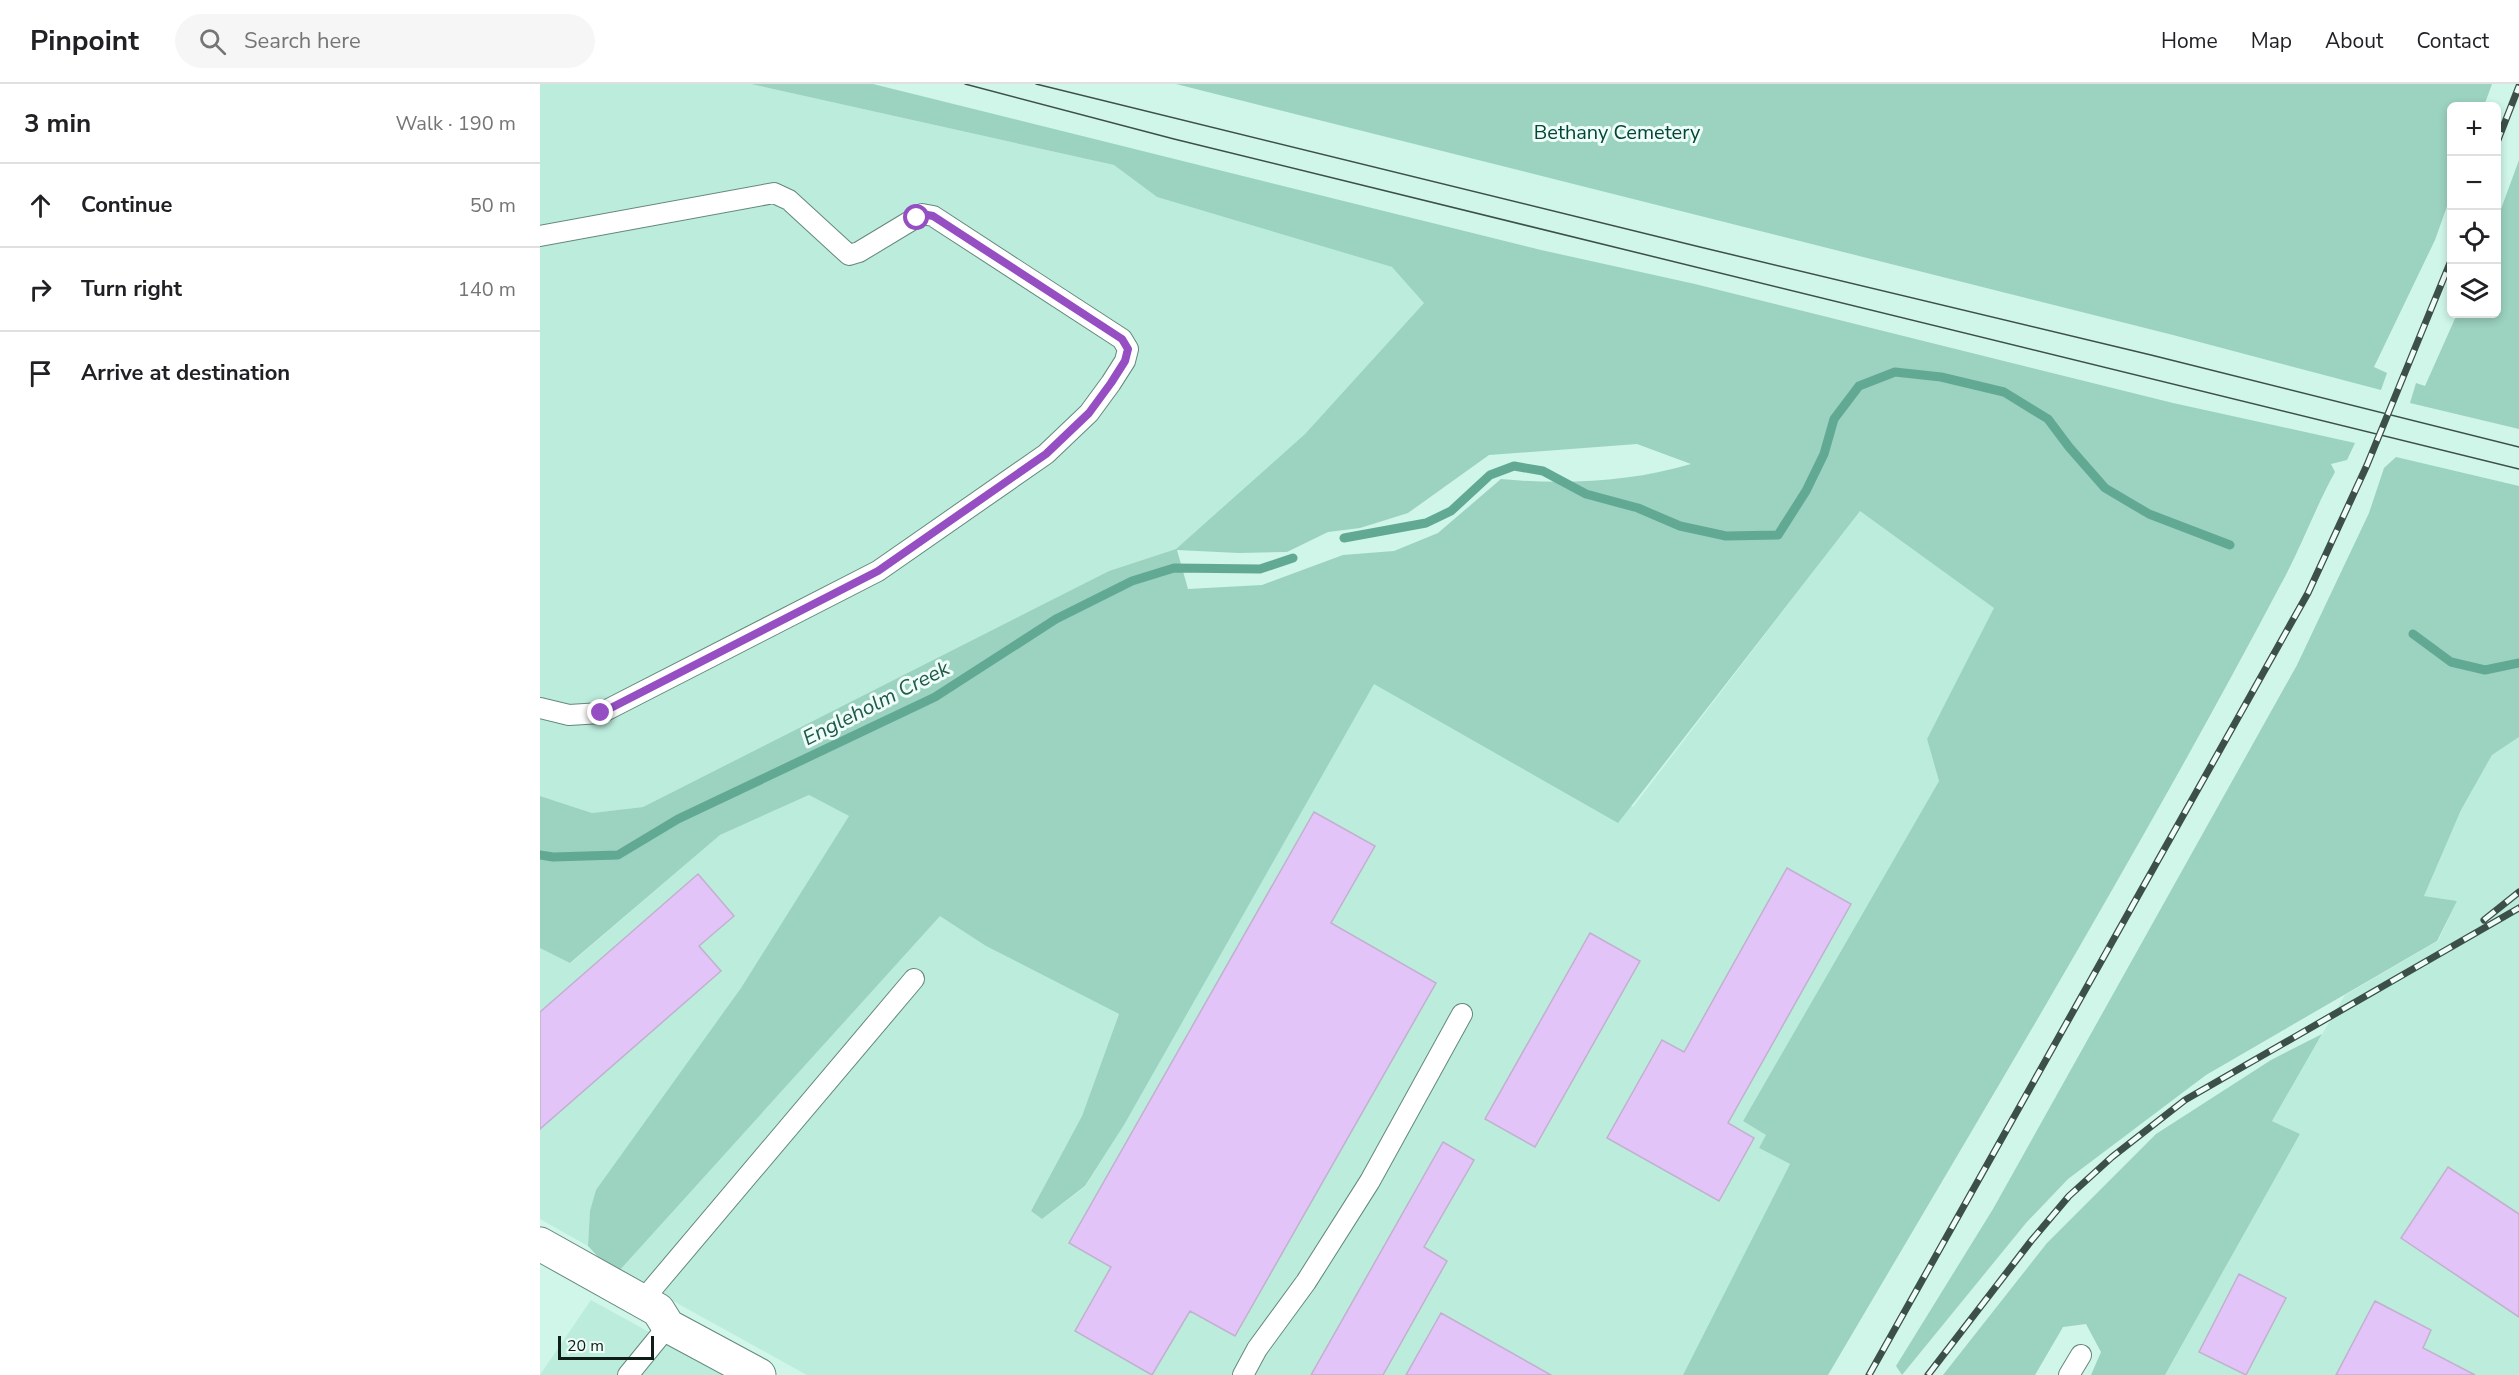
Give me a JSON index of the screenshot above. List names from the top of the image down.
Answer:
{
  "water": ["Engleholm Creek"],
  "parks": ["Bethany Cemetery"],
  "scale_bar": "20 m",
  "page": {
    "header": "Pinpoint",
    "search": "Search here",
    "nav": [
      "Home",
      "Map",
      "About",
      "Contact"
    ],
    "heading": ["3 min", "Walk · 190 m"],
    "map_buttons": ["+", "−"],
    "list": [
      ["Continue", "50 m"],
      ["Turn right", "140 m"],
      "Arrive at destination"
    ],
    "scale": "20 m"
  }
}
